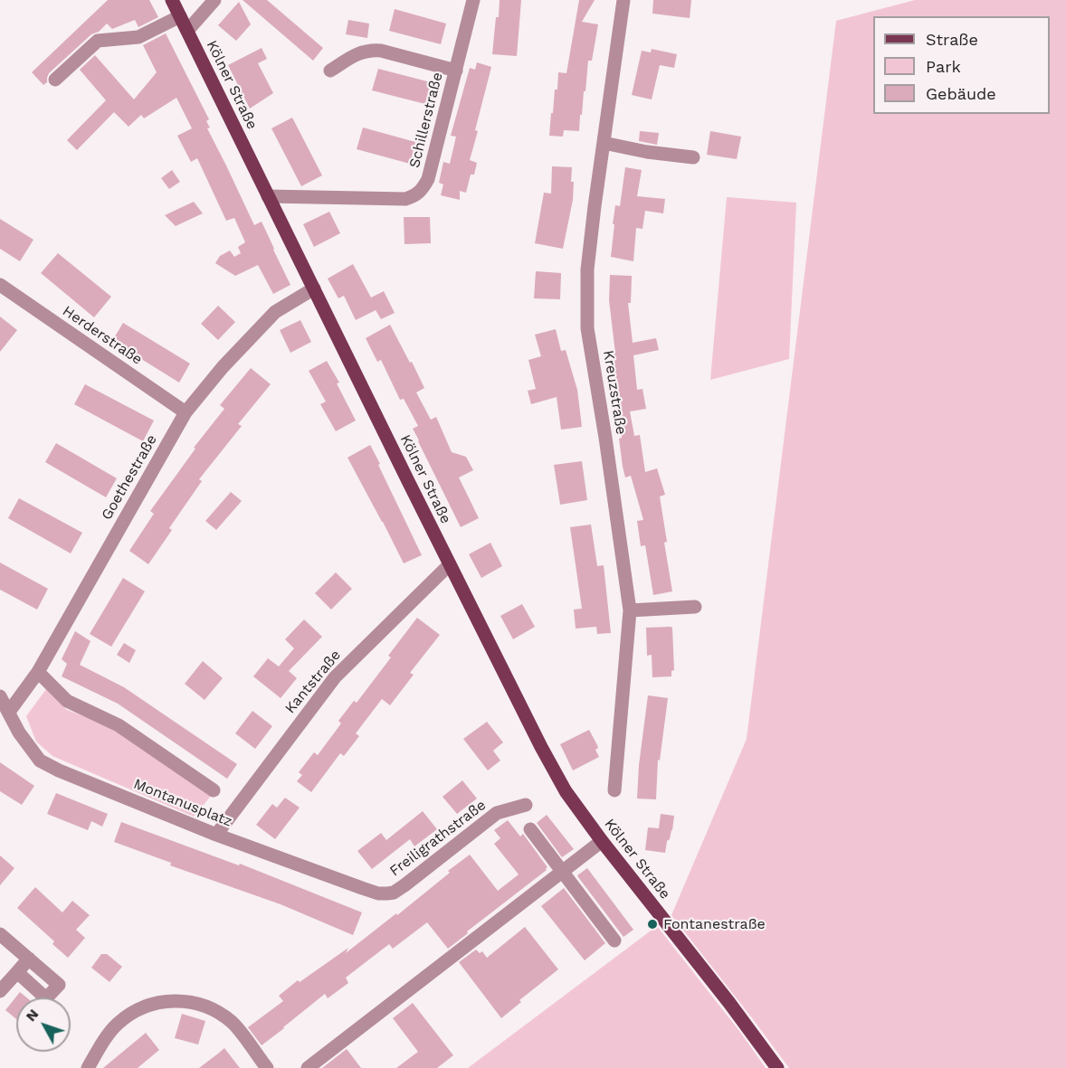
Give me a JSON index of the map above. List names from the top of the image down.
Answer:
{
  "streets": {
    "main road": ["Kölner Straße"],
    "street": [
      "Schillerstraße",
      "Herderstraße",
      "Kreuzstraße",
      "Goethestraße",
      "Kantstraße",
      "Montanusplatz",
      "Freiligrathstraße"
    ]
  },
  "crossings": [
    ["Kölner Straße", "Schillerstraße"],
    ["Kölner Straße", "Goethestraße"],
    ["Kölner Straße", "Kantstraße"],
    ["Herderstraße", "Goethestraße"],
    ["Goethestraße", "Montanusplatz"],
    ["Kantstraße", "Montanusplatz"],
    ["Montanusplatz", "Freiligrathstraße"]
  ],
  "places": ["Fontanestraße"],
  "legend": ["Straße", "Park", "Gebäude"],
  "north": "top left"
}
